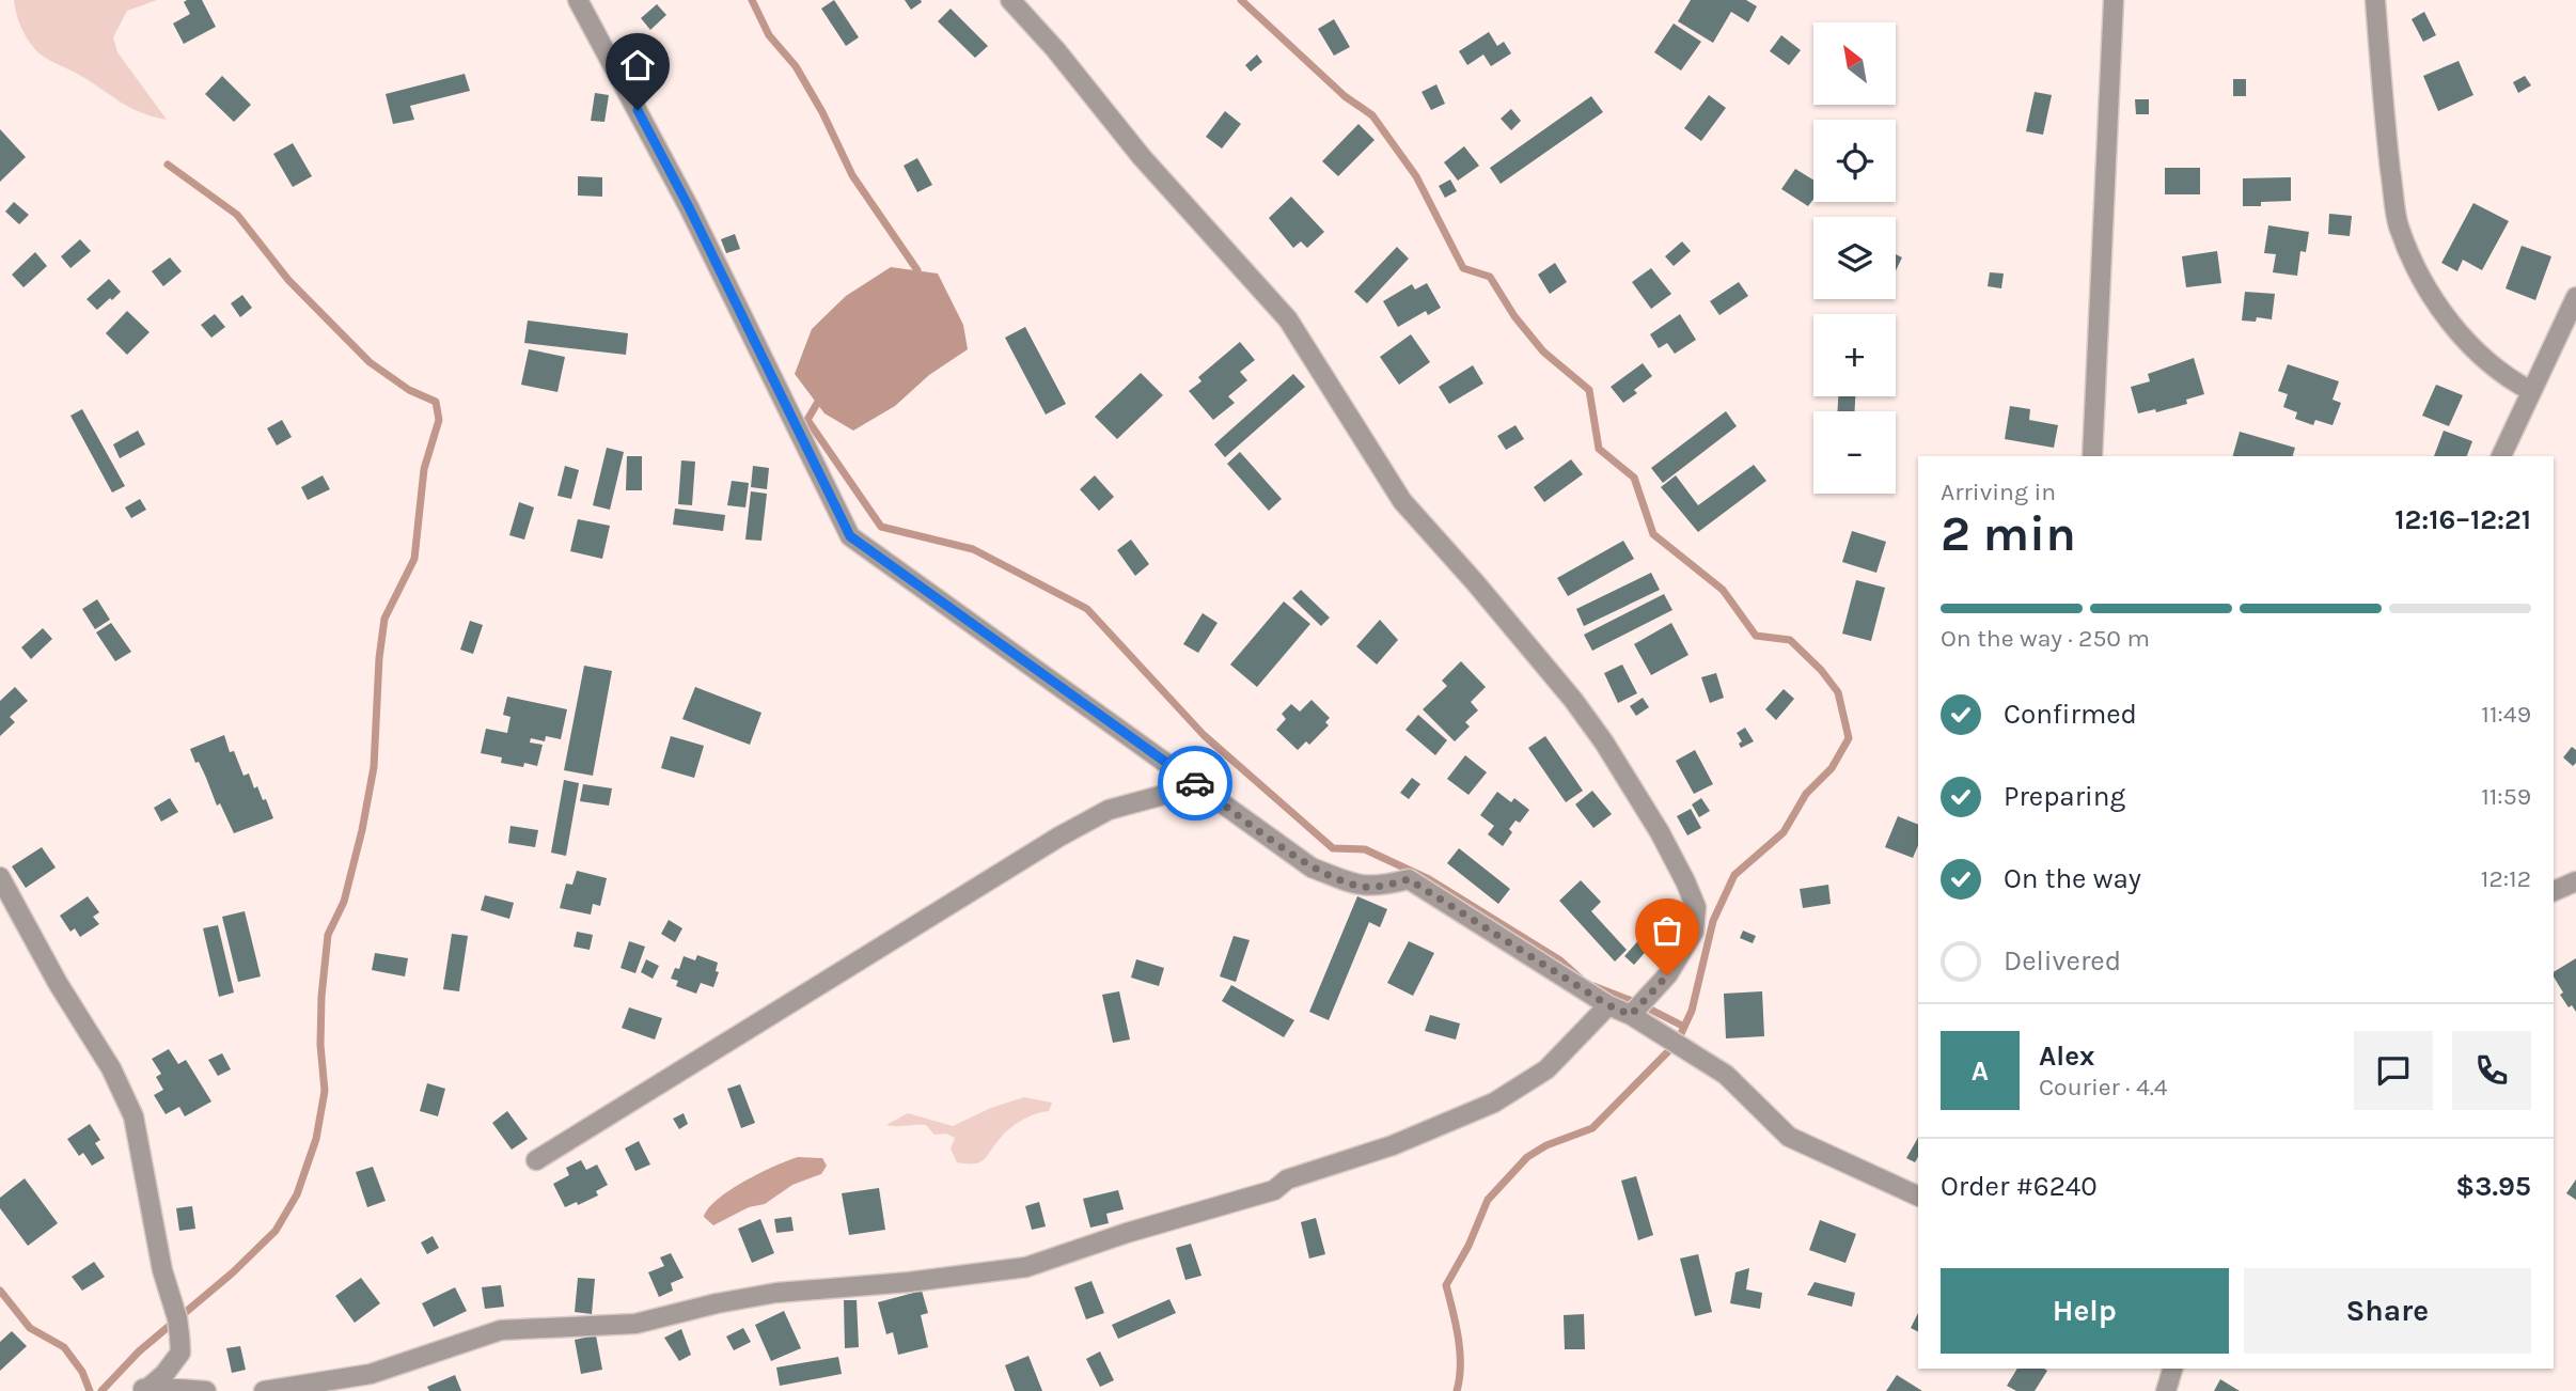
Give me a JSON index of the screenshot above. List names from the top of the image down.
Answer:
{
  "north": "top left",
  "page": {
    "map_buttons": ["+", "−"],
    "heading": ["2 min", "Arriving in", "12:16–12:21"],
    "panel": [
      "Alex",
      "Courier · 4.4",
      "Order #6240",
      "$3.95"
    ],
    "bar": "On the way · 250 m",
    "list": [
      ["Confirmed", "11:49"],
      ["Preparing", "11:59"],
      ["On the way", "12:12"],
      "Delivered"
    ],
    "round": "A",
    "buttons": ["Help", "Share"]
  }
}
